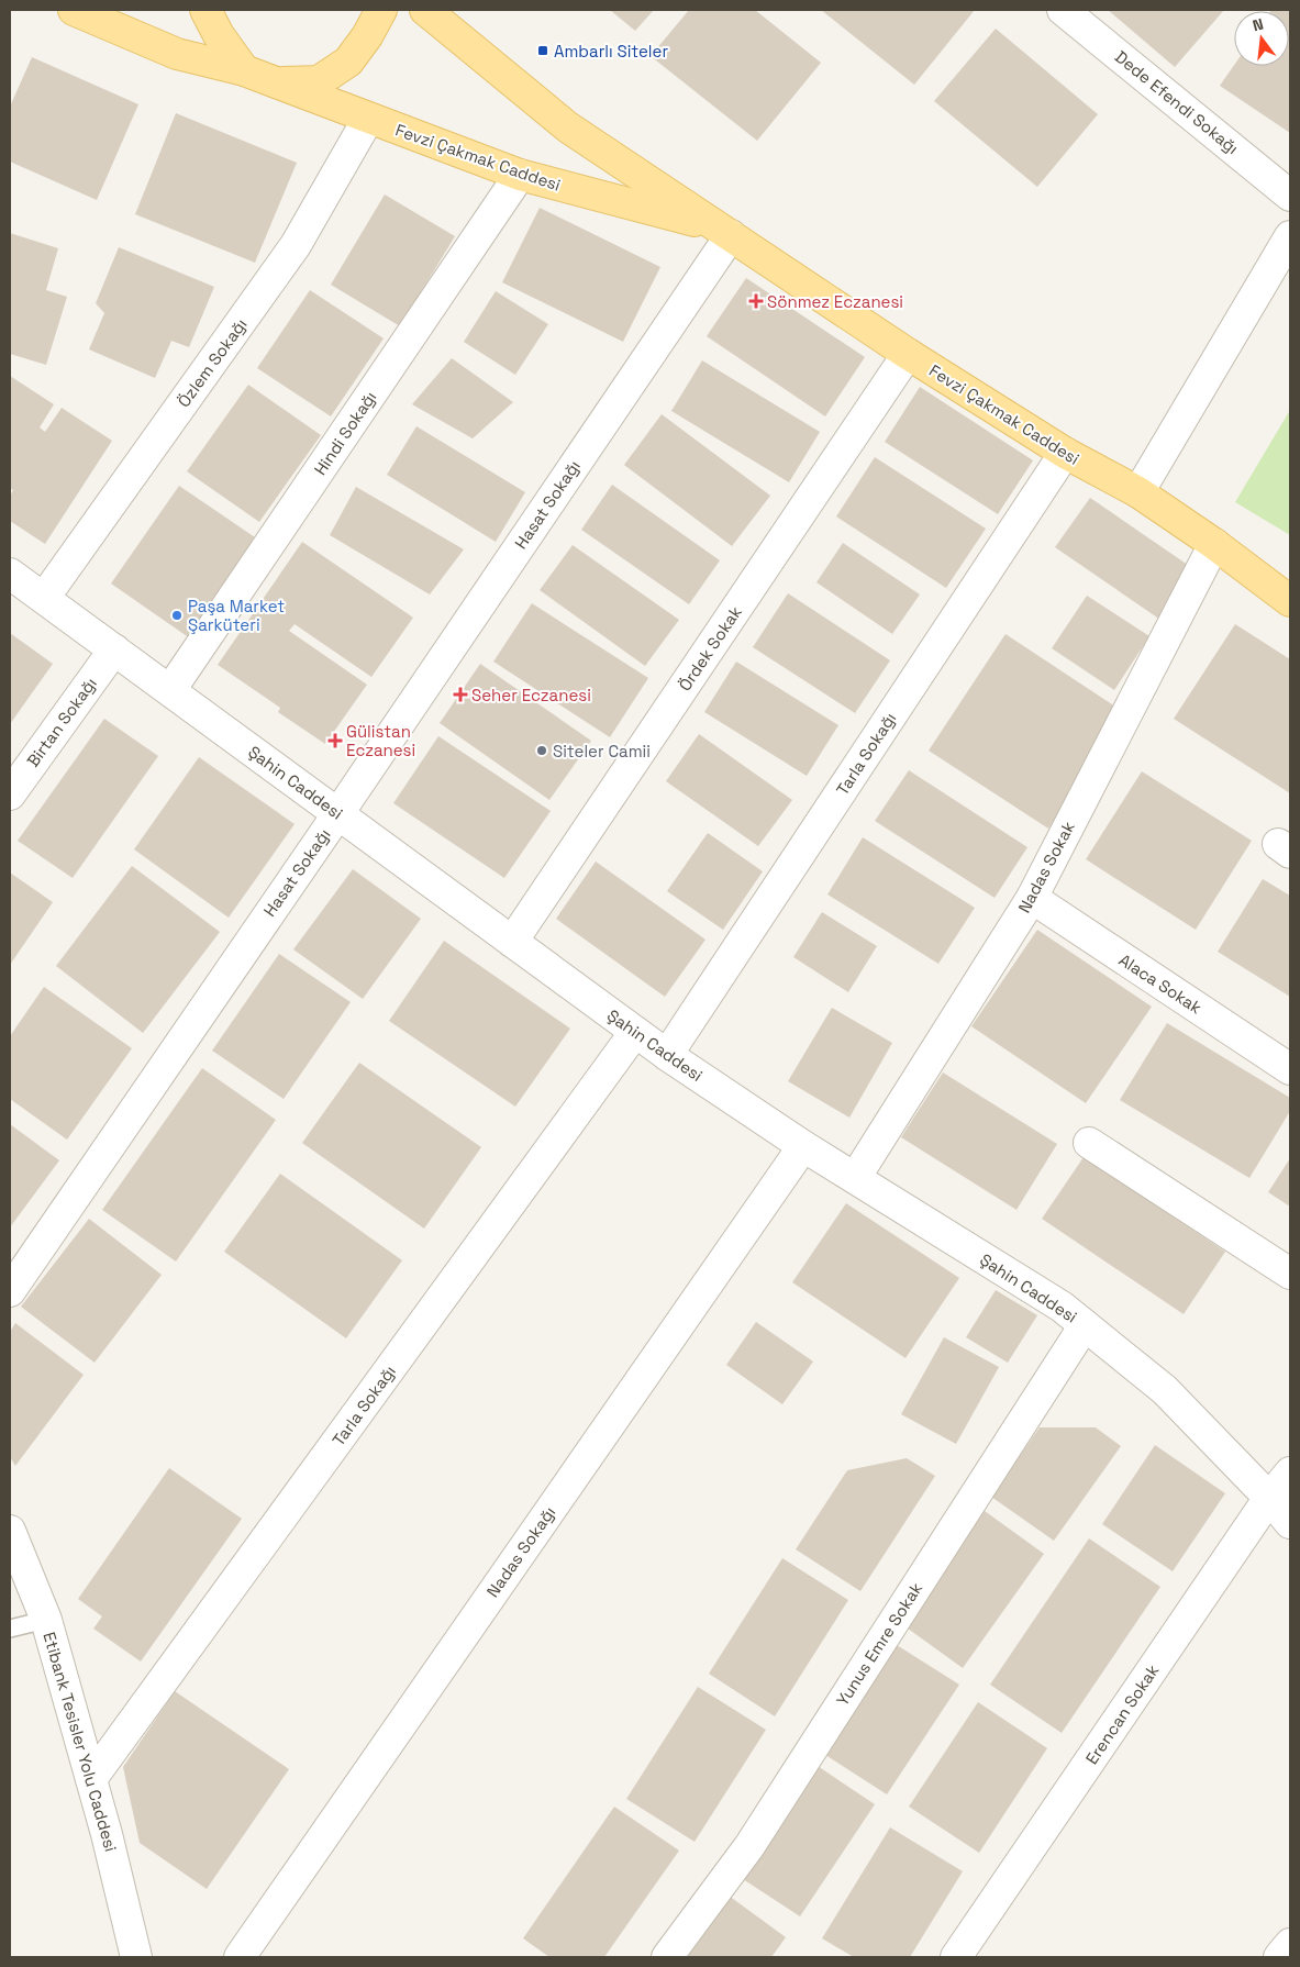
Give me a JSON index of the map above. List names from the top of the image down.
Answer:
{
  "streets": {
    "main road": ["Fevzi Çakmak Caddesi"],
    "street": [
      "Dede Efendi Sokağı",
      "Özlem Sokağı",
      "Hindi Sokağı",
      "Hasat Sokağı",
      "Ördek Sokak",
      "Birtan Sokağı",
      "Tarla Sokağı",
      "Şahin Caddesi",
      "Nadas Sokak",
      "Alaca Sokak",
      "Nadas Sokağı",
      "Yunus Emre Sokak",
      "Erencan Sokak",
      "Etibank Tesisler Yolu Caddesi"
    ]
  },
  "crossings": [
    ["Fevzi Çakmak Caddesi", "Özlem Sokağı"],
    ["Fevzi Çakmak Caddesi", "Hindi Sokağı"],
    ["Fevzi Çakmak Caddesi", "Hasat Sokağı"],
    ["Fevzi Çakmak Caddesi", "Ördek Sokak"],
    ["Fevzi Çakmak Caddesi", "Tarla Sokağı"],
    ["Fevzi Çakmak Caddesi", "Nadas Sokak"],
    ["Özlem Sokağı", "Şahin Caddesi"],
    ["Hindi Sokağı", "Şahin Caddesi"],
    ["Hasat Sokağı", "Şahin Caddesi"],
    ["Ördek Sokak", "Şahin Caddesi"],
    ["Birtan Sokağı", "Şahin Caddesi"],
    ["Tarla Sokağı", "Şahin Caddesi"],
    ["Tarla Sokağı", "Etibank Tesisler Yolu Caddesi"],
    ["Şahin Caddesi", "Nadas Sokak"],
    ["Şahin Caddesi", "Nadas Sokağı"],
    ["Şahin Caddesi", "Yunus Emre Sokak"],
    ["Şahin Caddesi", "Erencan Sokak"],
    ["Nadas Sokak", "Alaca Sokak"]
  ],
  "places": {
    "transit": ["Ambarlı Siteler"],
    "health": ["Sönmez Eczanesi", "Seher Eczanesi", "Gülistan Eczanesi"],
    "other": ["Paşa Market Şarküteri", "Siteler Camii"]
  },
  "north": "top"
}
